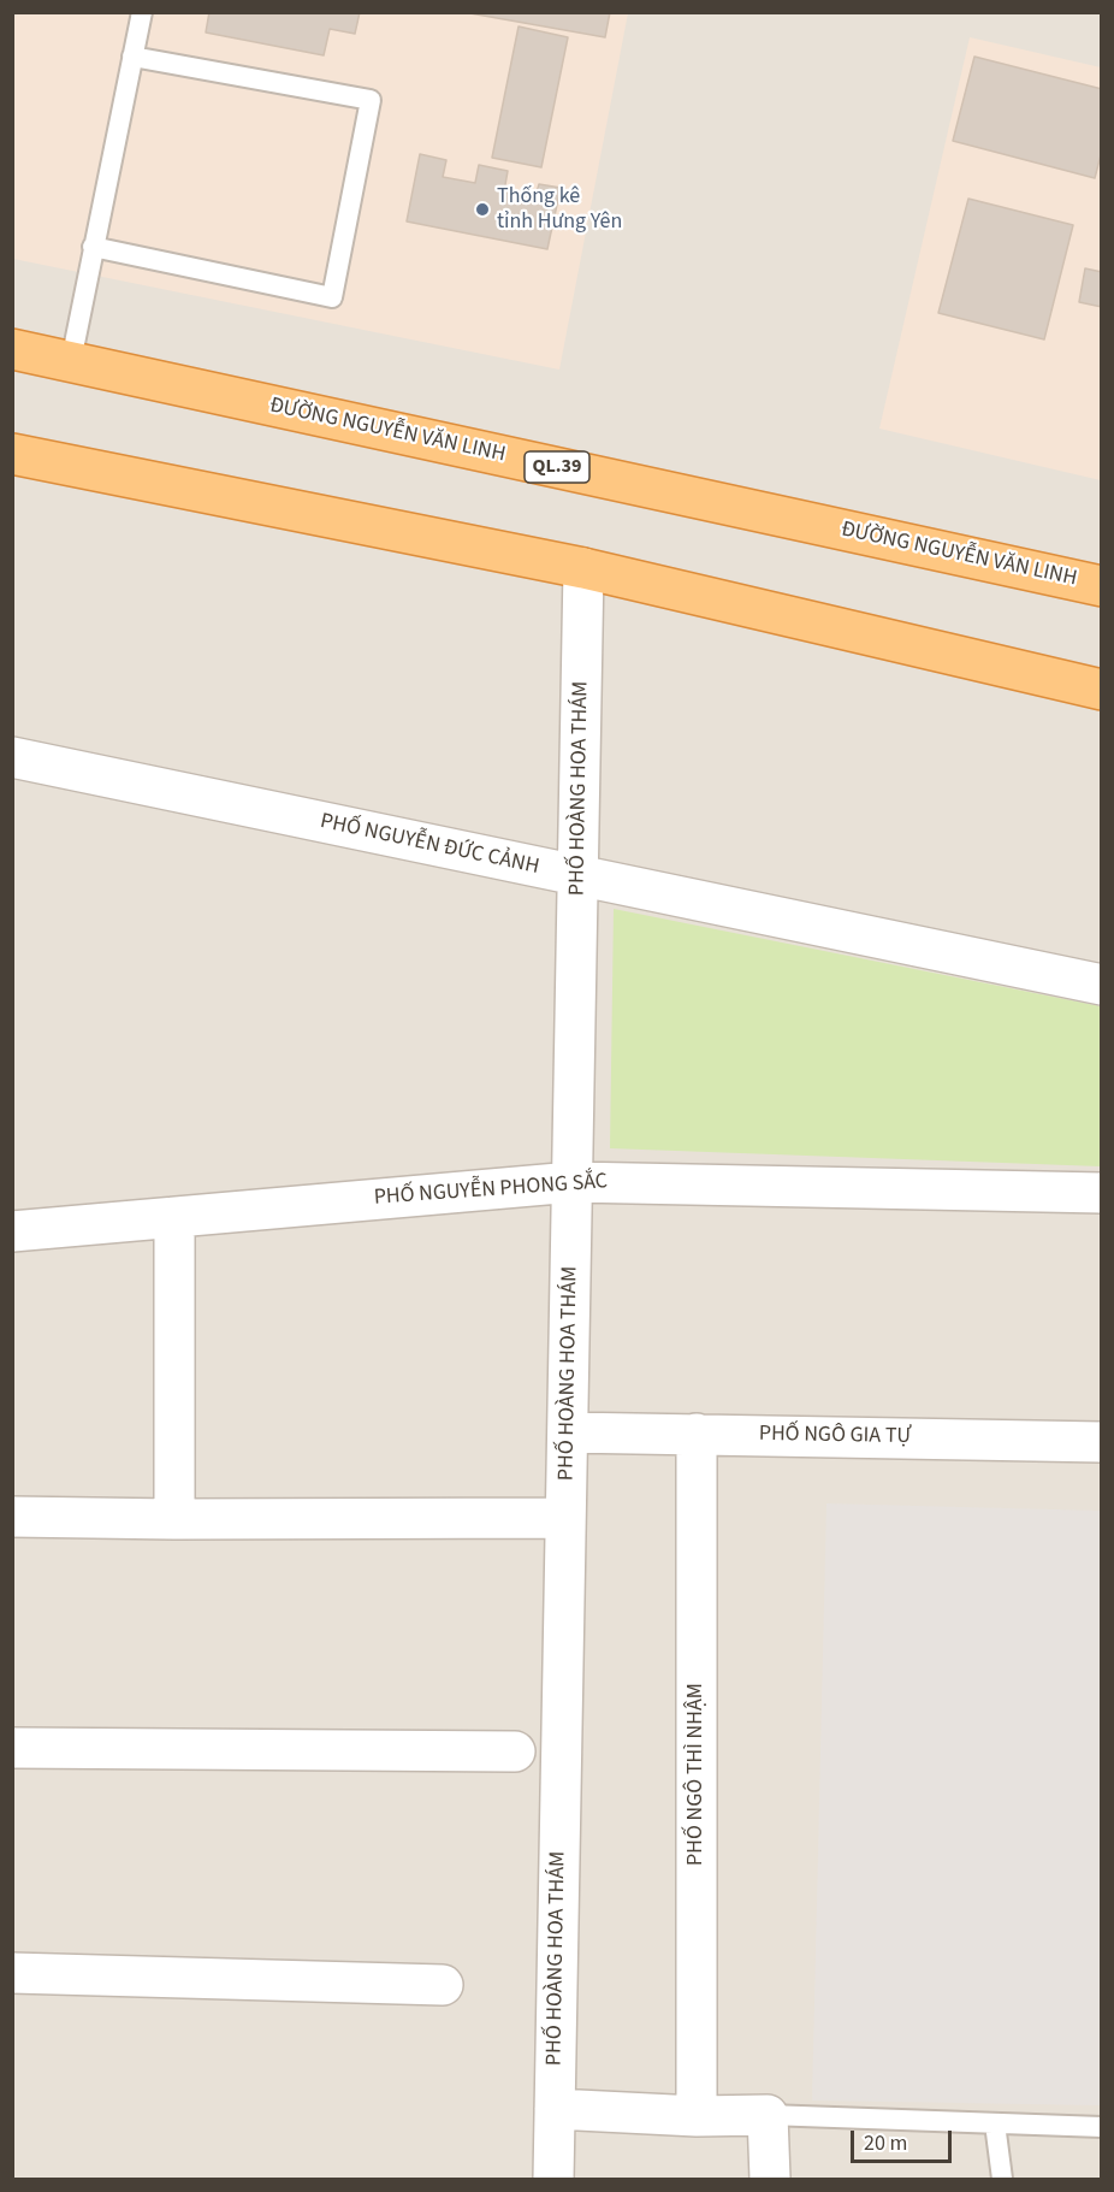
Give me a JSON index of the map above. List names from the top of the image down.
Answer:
{
  "streets": {
    "highway": ["ĐƯỜNG NGUYỄN VĂN LINH", "QL.39"],
    "street": [
      "PHỐ HOÀNG HOA THÁM",
      "PHỐ NGUYỄN ĐỨC CẢNH",
      "PHỐ NGUYỄN PHONG SẮC",
      "PHỐ NGÔ GIA TỰ",
      "PHỐ NGÔ THÌ NHẬM"
    ]
  },
  "crossings": [
    ["PHỐ HOÀNG HOA THÁM", "PHỐ NGUYỄN ĐỨC CẢNH"],
    ["PHỐ HOÀNG HOA THÁM", "PHỐ NGUYỄN PHONG SẮC"],
    ["PHỐ HOÀNG HOA THÁM", "PHỐ NGÔ GIA TỰ"],
    ["PHỐ NGÔ GIA TỰ", "PHỐ NGÔ THÌ NHẬM"]
  ],
  "places": ["Thống kê tỉnh Hưng Yên"],
  "scale_bar": "20 m"
}
